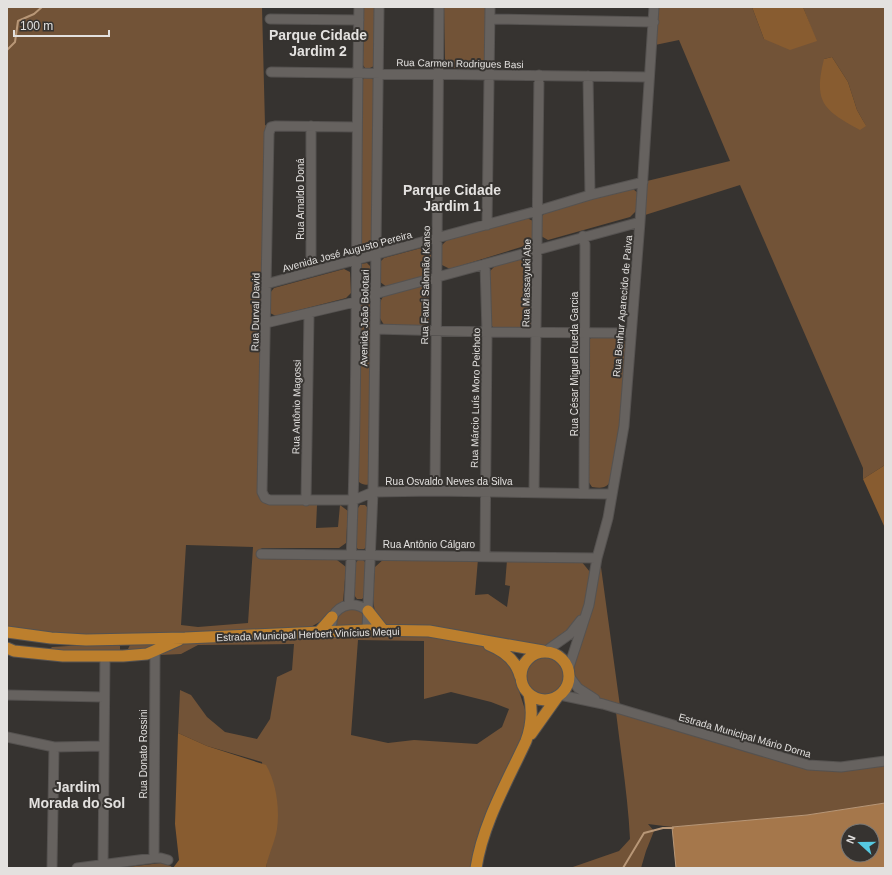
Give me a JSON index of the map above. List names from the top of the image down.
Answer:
{
  "streets": {
    "main road": ["Estrada Municipal Herbert Vinícius Mequi"],
    "street": [
      "Rua Carmen Rodrigues Basi",
      "Rua Arnaldo Doná",
      "Avenida José Augusto Pereira",
      "Rua Massayuki Abe",
      "Rua Fauzi Salomão Kanso",
      "Rua Benhur Aparecido de Paiva",
      "Rua Durval David",
      "Avenida João Bolotari",
      "Rua César Miguel Rueda Garcia",
      "Rua Márcio Luís Moro Peichoto",
      "Rua Antônio Magossi",
      "Rua Osvaldo Neves da Silva",
      "Rua Antônio Cálgaro",
      "Estrada Municipal Mário Dorna",
      "Rua Donato Rossini"
    ]
  },
  "crossings": [
    ["Rua Carmen Rodrigues Basi", "Rua Massayuki Abe"],
    ["Rua Carmen Rodrigues Basi", "Rua Fauzi Salomão Kanso"],
    ["Rua Carmen Rodrigues Basi", "Rua Benhur Aparecido de Paiva"],
    ["Rua Carmen Rodrigues Basi", "Avenida João Bolotari"],
    ["Rua Arnaldo Doná", "Avenida José Augusto Pereira"],
    ["Rua Arnaldo Doná", "Rua Durval David"],
    ["Avenida José Augusto Pereira", "Rua Massayuki Abe"],
    ["Avenida José Augusto Pereira", "Rua Fauzi Salomão Kanso"],
    ["Avenida José Augusto Pereira", "Rua Benhur Aparecido de Paiva"],
    ["Avenida José Augusto Pereira", "Rua Durval David"],
    ["Avenida José Augusto Pereira", "Avenida João Bolotari"],
    ["Rua Massayuki Abe", "Rua Osvaldo Neves da Silva"],
    ["Rua Fauzi Salomão Kanso", "Rua Osvaldo Neves da Silva"],
    ["Rua Benhur Aparecido de Paiva", "Rua Osvaldo Neves da Silva"],
    ["Rua Benhur Aparecido de Paiva", "Rua Antônio Cálgaro"],
    ["Rua Benhur Aparecido de Paiva", "Estrada Municipal Herbert Vinícius Mequi"],
    ["Rua Durval David", "Rua Osvaldo Neves da Silva"],
    ["Avenida João Bolotari", "Rua Osvaldo Neves da Silva"],
    ["Avenida João Bolotari", "Rua Antônio Cálgaro"],
    ["Avenida João Bolotari", "Estrada Municipal Herbert Vinícius Mequi"],
    ["Rua César Miguel Rueda Garcia", "Rua Osvaldo Neves da Silva"],
    ["Rua Márcio Luís Moro Peichoto", "Rua Osvaldo Neves da Silva"],
    ["Rua Márcio Luís Moro Peichoto", "Rua Antônio Cálgaro"],
    ["Rua Antônio Magossi", "Rua Osvaldo Neves da Silva"],
    ["Estrada Municipal Herbert Vinícius Mequi", "Rua Donato Rossini"]
  ],
  "districts": ["Parque Cidade Jardim 2", "Parque Cidade Jardim 1", "Jardim Morada do Sol"],
  "scale_bar": "100 m",
  "north": "left"
}
